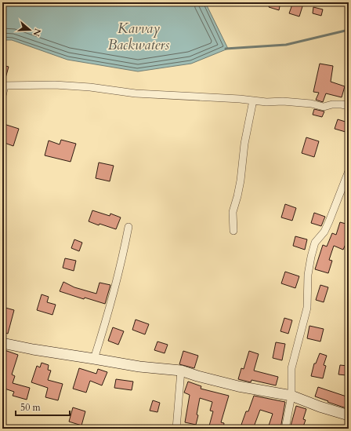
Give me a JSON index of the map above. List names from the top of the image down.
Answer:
{
  "water": ["Kavvay Backwaters"],
  "scale_bar": "50 m",
  "north": "right"
}
